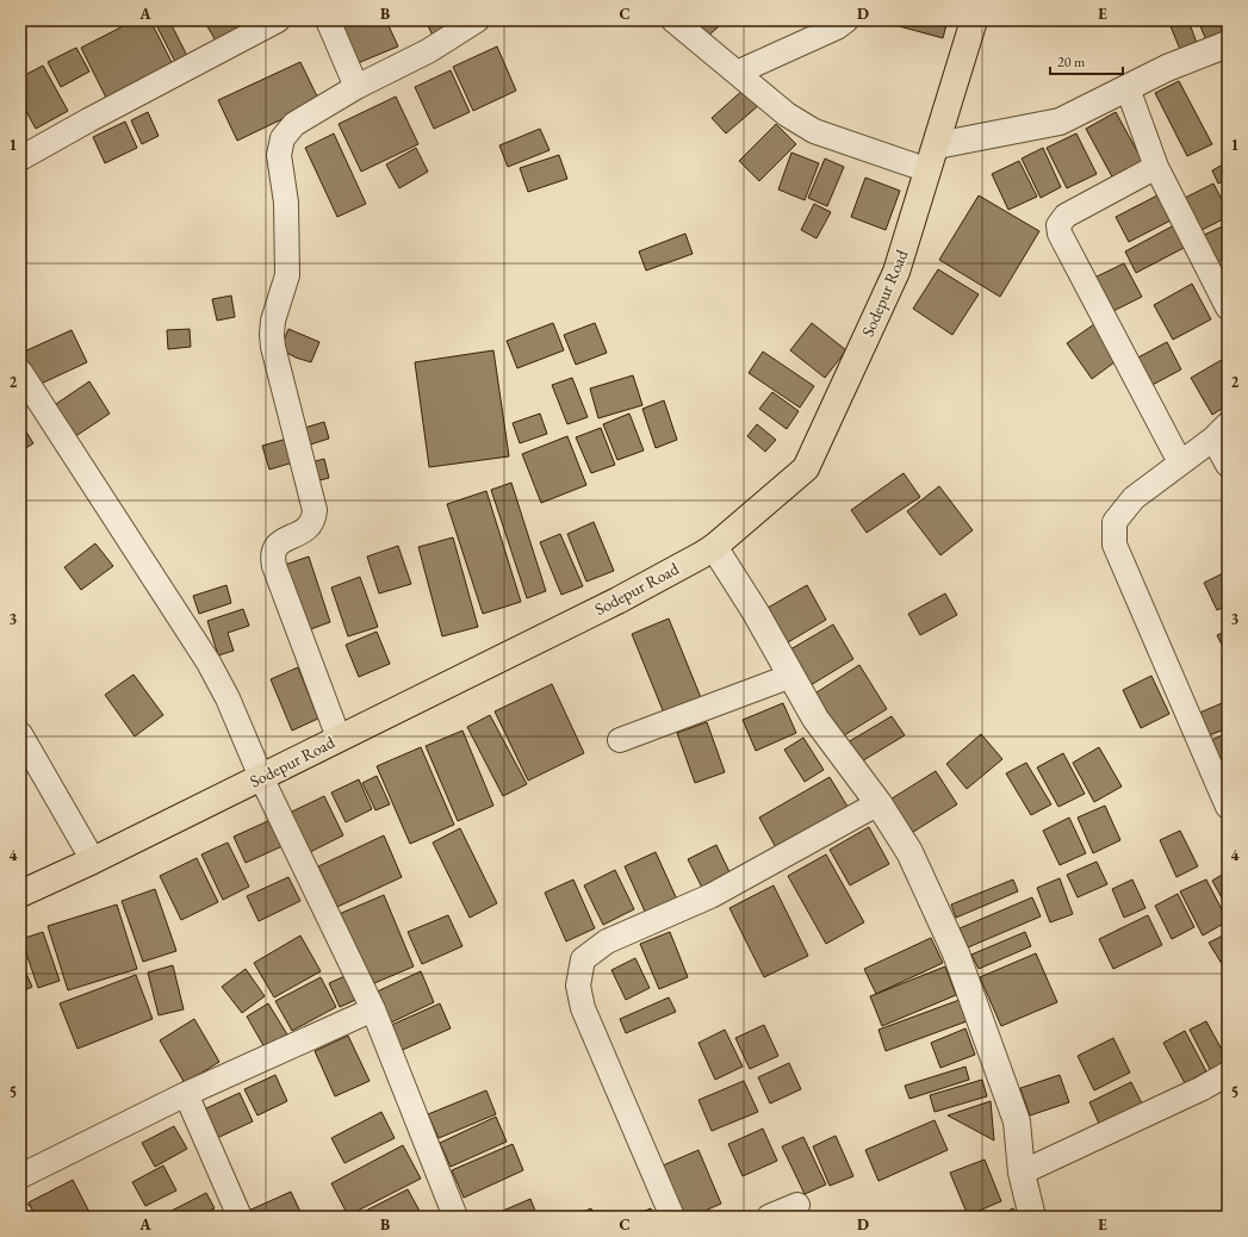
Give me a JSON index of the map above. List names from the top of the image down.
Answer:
{
  "streets": {
    "main road": ["Sodepur Road"]
  },
  "scale_bar": "20 m",
  "grid": {
    "columns": [
      "A",
      "B",
      "C",
      "D",
      "E"
    ],
    "rows": [
      "1",
      "2",
      "3",
      "4",
      "5"
    ]
  }
}
